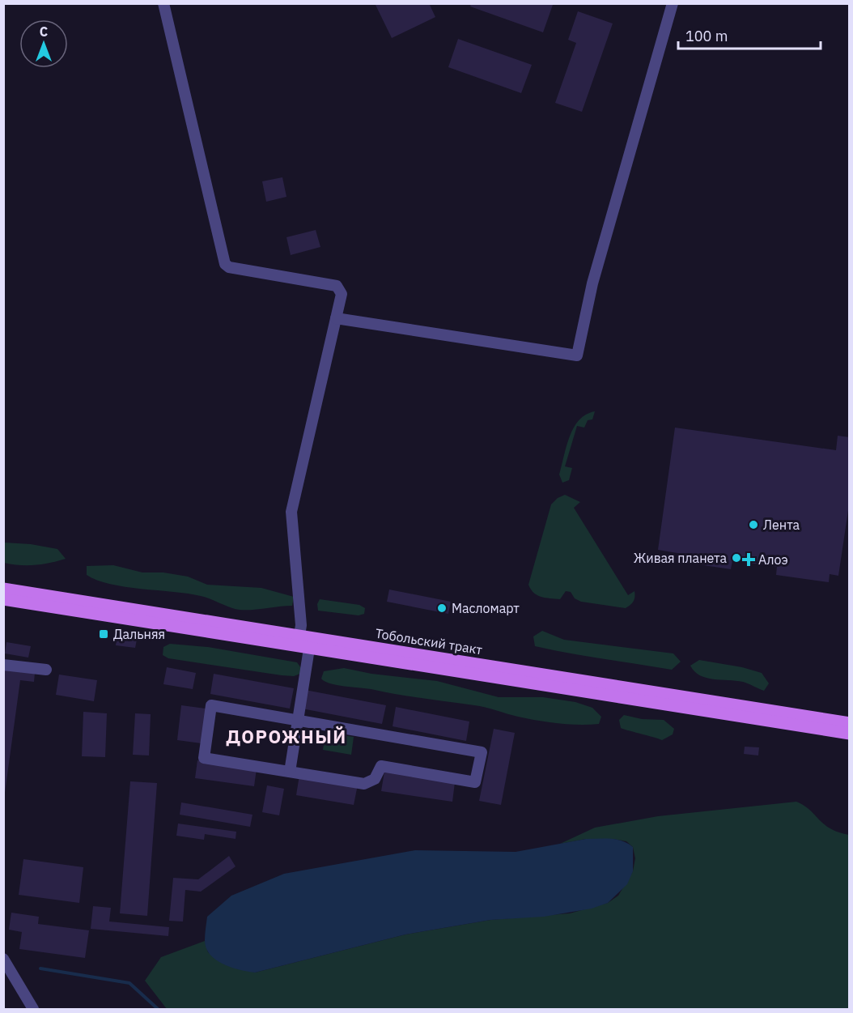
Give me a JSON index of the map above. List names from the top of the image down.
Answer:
{
  "streets": {
    "main road": ["Тобольский тракт"]
  },
  "districts": ["ДОРОЖНЫЙ"],
  "places": {
    "other": ["Лента", "Живая планета", "Масломарт"],
    "health": ["Алоэ"],
    "transit": ["Дальняя"]
  },
  "scale_bar": "100 m",
  "north": "top"
}
